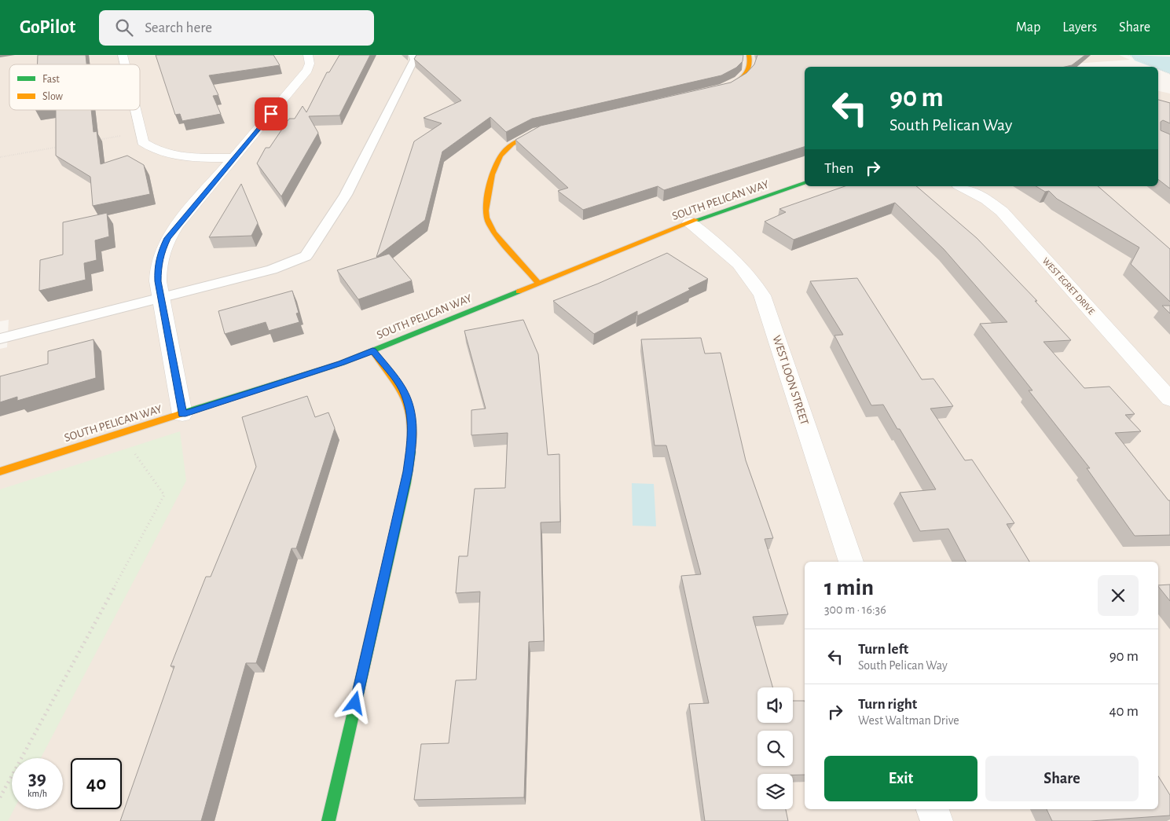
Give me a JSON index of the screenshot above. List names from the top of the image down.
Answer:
{
  "streets": {
    "street": ["SOUTH PELICAN WAY", "WEST EGRET DRIVE", "WEST LOON STREET"]
  },
  "crossings": [
    ["SOUTH PELICAN WAY", "WEST LOON STREET"]
  ],
  "legend": ["Fast", "Slow"],
  "page": {
    "header": "GoPilot",
    "search": "Search here",
    "nav": ["Map", "Layers", "Share"],
    "turn": ["90 m", "South Pelican Way"],
    "then": "Then",
    "heading": ["1 min", "300 m · 16:36"],
    "list": [
      {
        "name": "Turn left",
        "note": "South Pelican Way",
        "value": "90 m"
      },
      {
        "name": "Turn right",
        "note": "West Waltman Drive",
        "value": "40 m"
      }
    ],
    "buttons": ["Exit", "Share"],
    "speed": "39 km/h",
    "limit": "40"
  }
}
